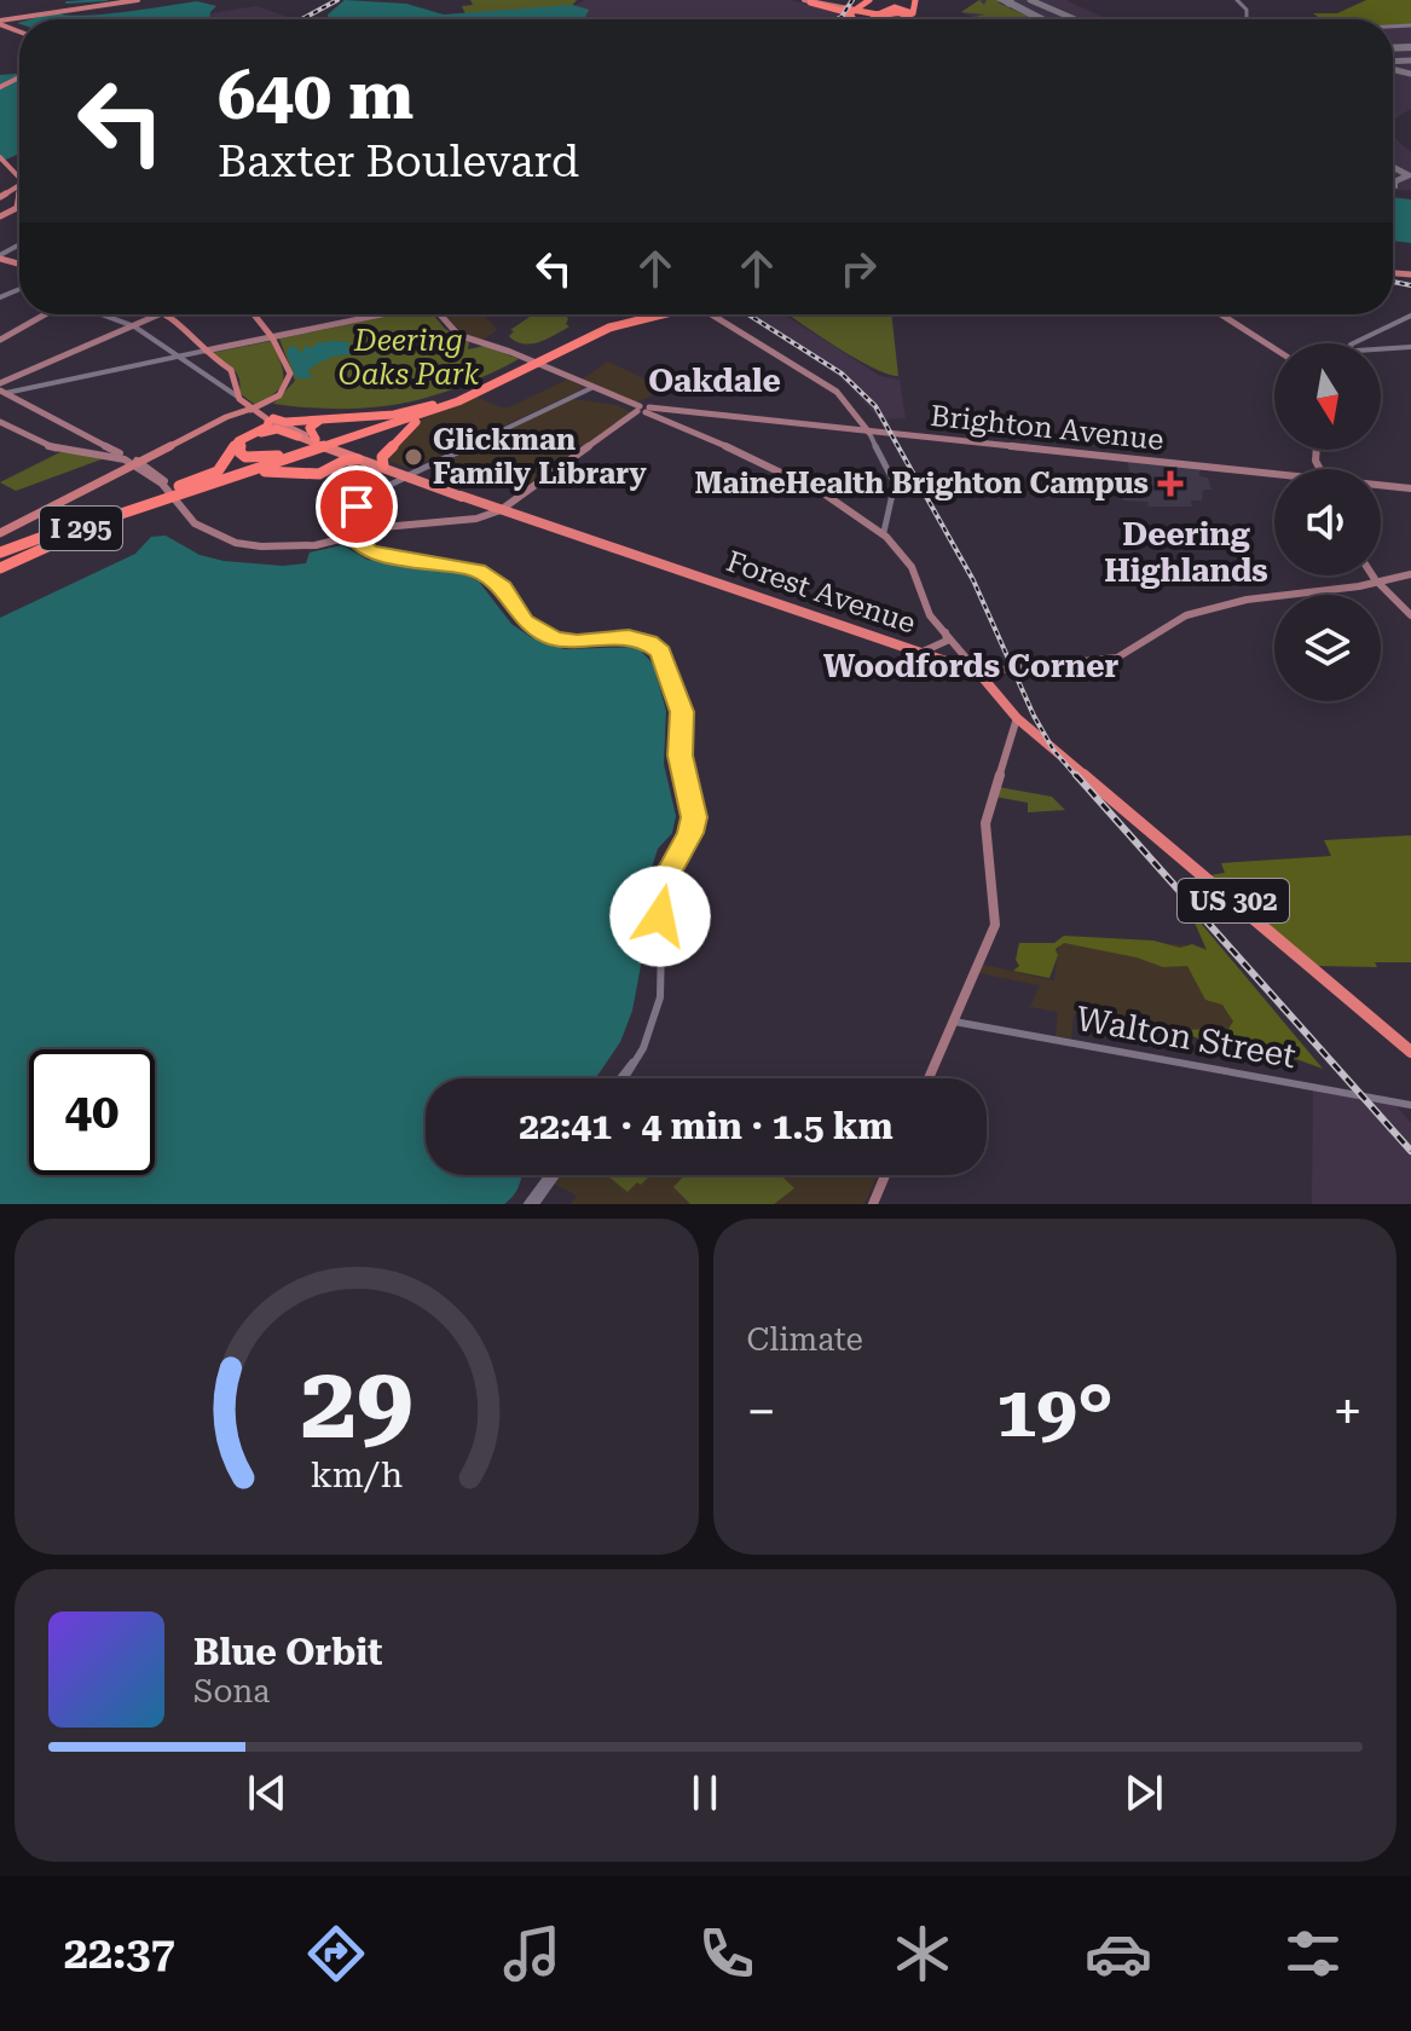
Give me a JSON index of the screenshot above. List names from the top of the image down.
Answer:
{
  "streets": {
    "highway": ["I 295", "Forest Avenue", "US 302"],
    "main road": ["Brighton Avenue"],
    "street": ["Walton Street"]
  },
  "districts": ["Oakdale", "Deering Highlands", "Woodfords Corner"],
  "parks": ["Deering Oaks Park"],
  "places": {
    "other": ["Glickman Family Library"],
    "health": ["MaineHealth Brighton Campus"]
  },
  "north": "bottom",
  "page": {
    "turn": ["640 m", "Baxter Boulevard"],
    "limit": "40",
    "trip": "22:41 · 4 min · 1.5 km",
    "tile": "Climate",
    "heat": ["−", "19°", "+"],
    "song": ["Blue Orbit", "Sona"],
    "tabs": "22:37",
    "gauge": ["29", "km/h"]
  }
}
